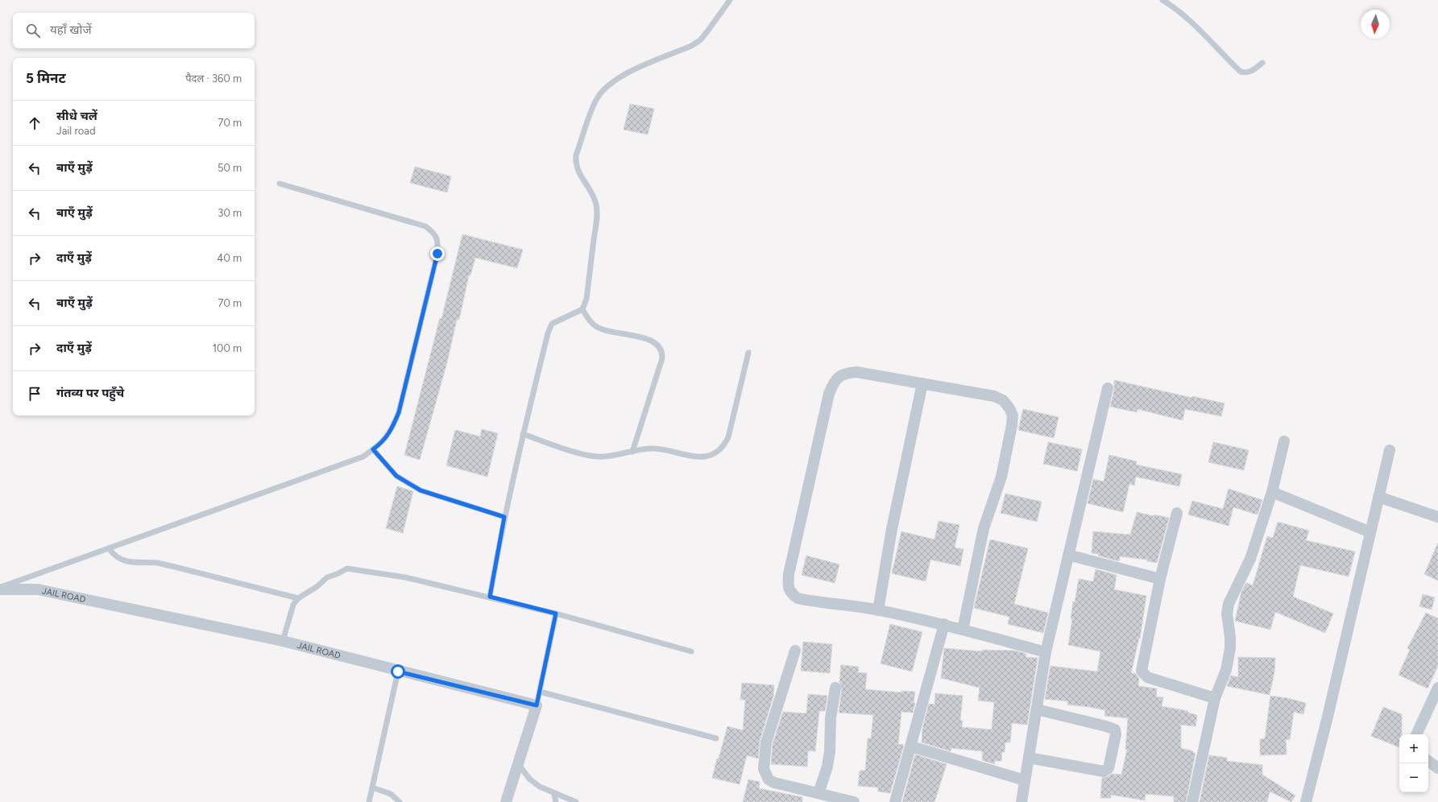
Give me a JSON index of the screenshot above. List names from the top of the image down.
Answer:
{
  "streets": {
    "street": ["JAIL ROAD"]
  },
  "north": "bottom",
  "page": {
    "search": "यहाँ खोजें",
    "heading": ["5 मिनट", "पैदल · 360 m"],
    "list": [
      ["सीधे चलें", "Jail road", "70 m"],
      ["बाएँ मुड़ें", "50 m"],
      ["बाएँ मुड़ें", "30 m"],
      ["दाएँ मुड़ें", "40 m"],
      ["बाएँ मुड़ें", "70 m"],
      ["दाएँ मुड़ें", "100 m"],
      "गंतव्य पर पहुँचे"
    ],
    "map_buttons": ["+", "−"]
  }
}
